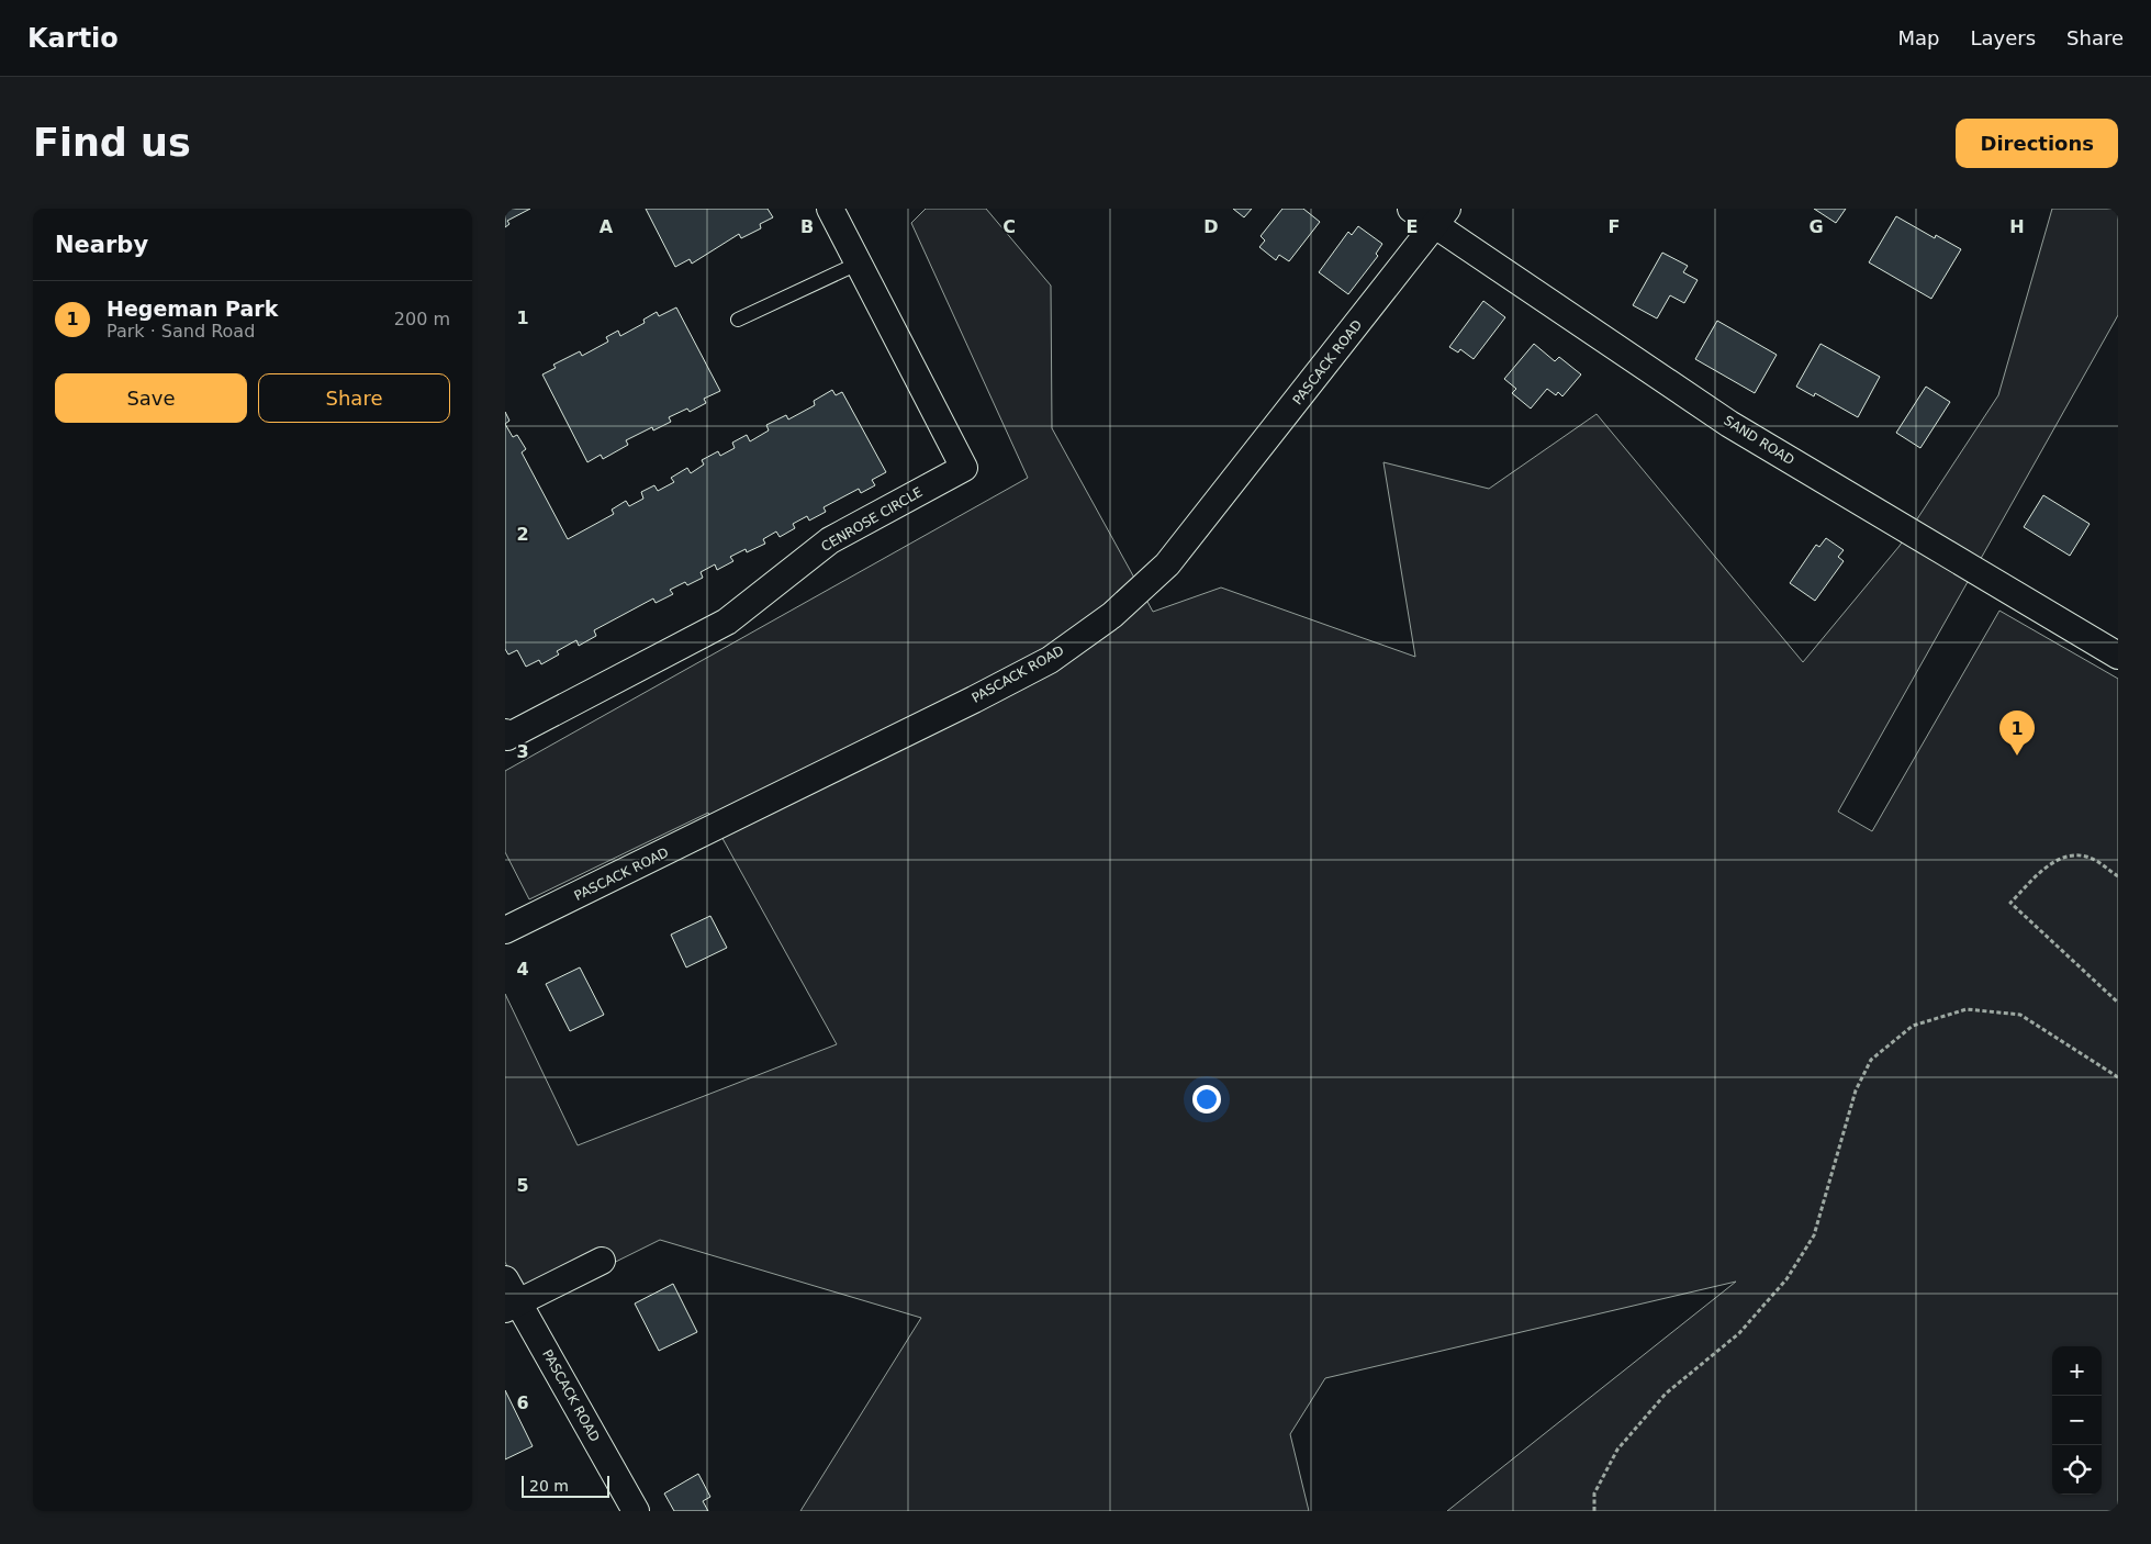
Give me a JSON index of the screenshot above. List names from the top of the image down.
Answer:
{
  "streets": {
    "street": ["PASCACK ROAD", "SAND ROAD", "CENROSE CIRCLE"]
  },
  "crossings": [
    ["PASCACK ROAD", "SAND ROAD"]
  ],
  "scale_bar": "20 m",
  "page": {
    "header": "Kartio",
    "nav": ["Map", "Layers", "Share"],
    "buttons": [
      "Directions",
      ["Save", "Share"]
    ],
    "title": "Find us",
    "heading": "Nearby",
    "list": [
      {
        "mark": "1",
        "name": "Hegeman Park",
        "note": "Park · Sand Road",
        "value": "200 m"
      }
    ],
    "pins": "1",
    "map_buttons": ["+", "−"],
    "scale": "20 m"
  },
  "grid": {
    "columns": [
      "A",
      "B",
      "C",
      "D",
      "E",
      "F",
      "G",
      "H"
    ],
    "rows": [
      "1",
      "2",
      "3",
      "4",
      "5",
      "6"
    ]
  }
}
